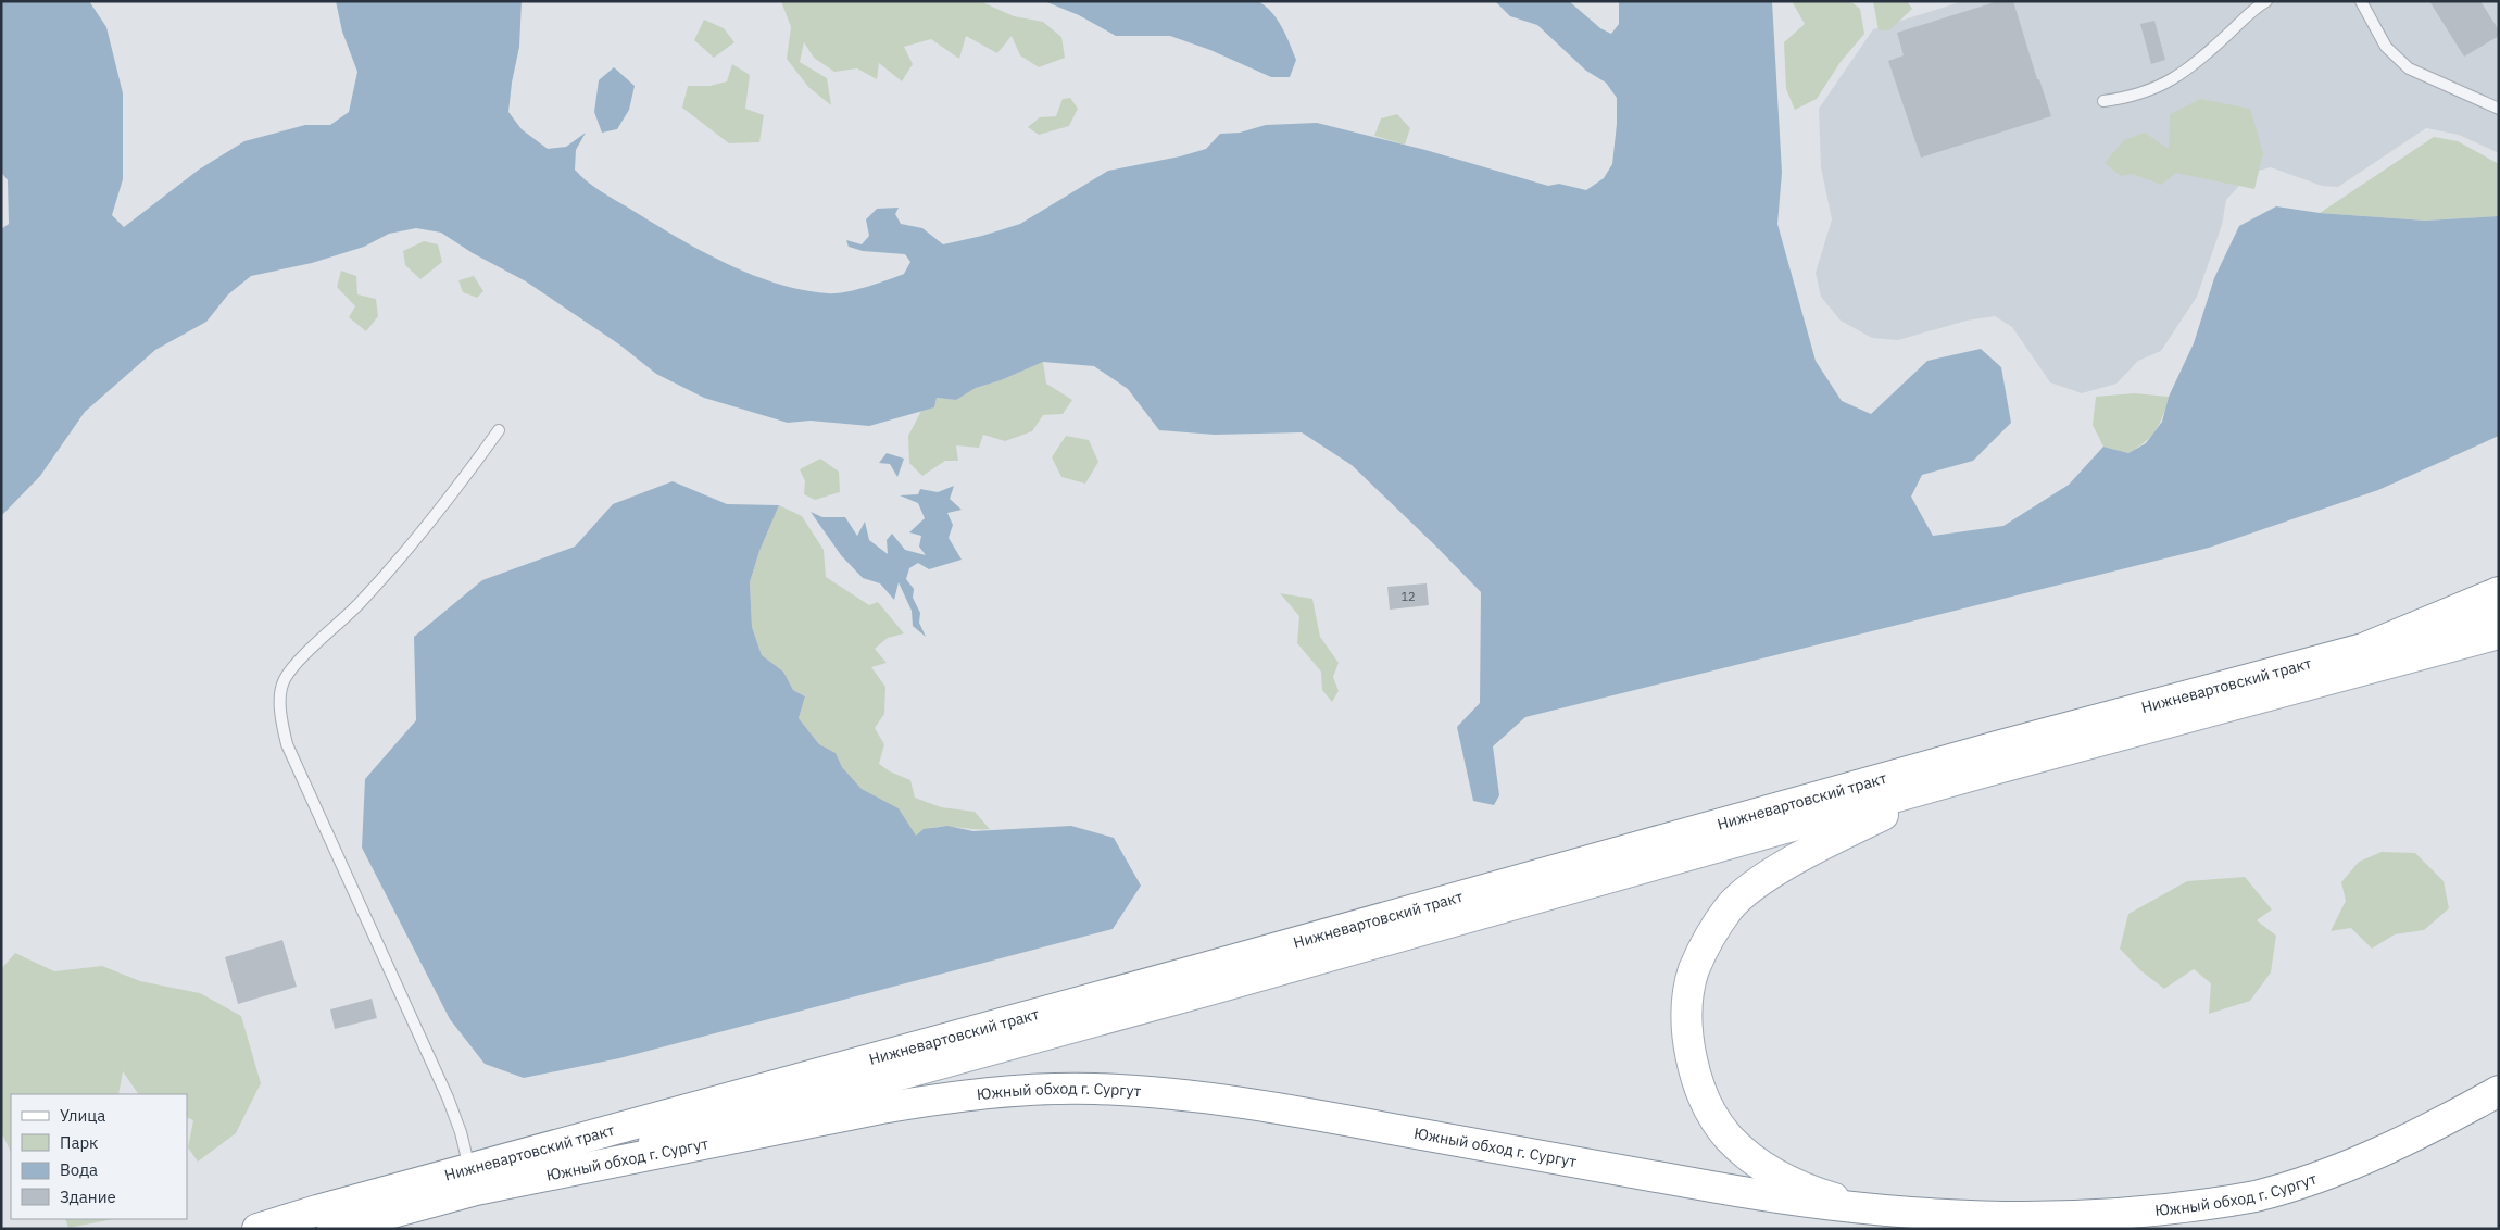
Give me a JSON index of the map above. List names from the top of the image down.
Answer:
{
  "streets": {
    "main road": ["Нижневартовский тракт", "Южный обход г. Сургут"]
  },
  "crossings": [
    ["Нижневартовский тракт", "Южный обход г. Сургут"]
  ],
  "house_numbers": ["12"],
  "legend": [
    "Улица",
    "Парк",
    "Вода",
    "Здание"
  ]
}
